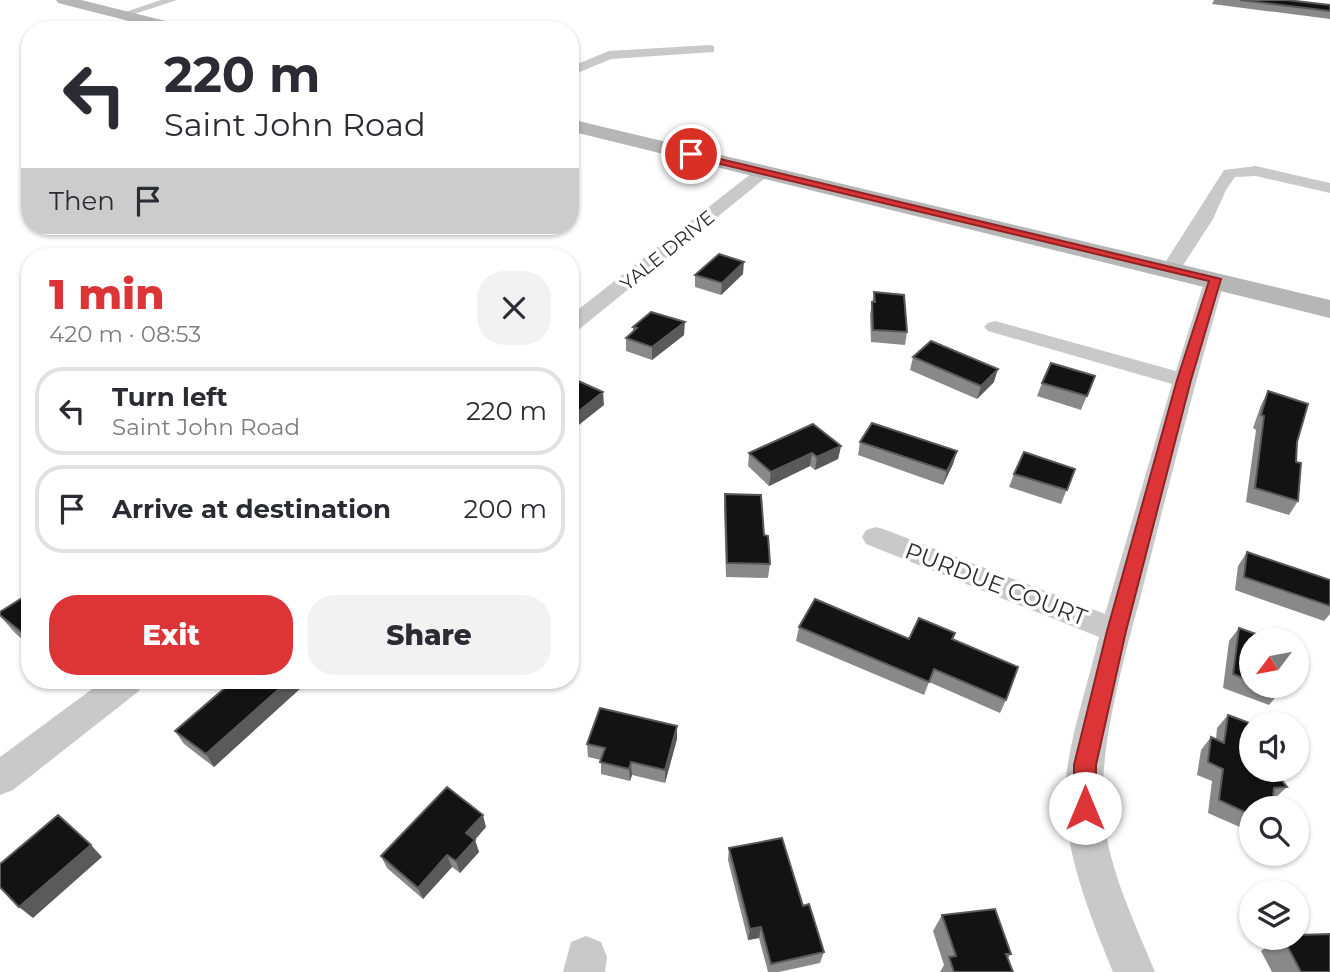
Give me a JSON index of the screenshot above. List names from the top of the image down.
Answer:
{
  "streets": {
    "street": ["YALE DRIVE", "PURDUE COURT"]
  },
  "north": "bottom left",
  "page": {
    "turn": ["220 m", "Saint John Road"],
    "then": "Then",
    "heading": ["1 min", "420 m · 08:53"],
    "list": [
      {
        "name": "Turn left",
        "note": "Saint John Road",
        "value": "220 m"
      },
      {
        "name": "Arrive at destination",
        "value": "200 m"
      }
    ],
    "buttons": ["Exit", "Share"]
  }
}
